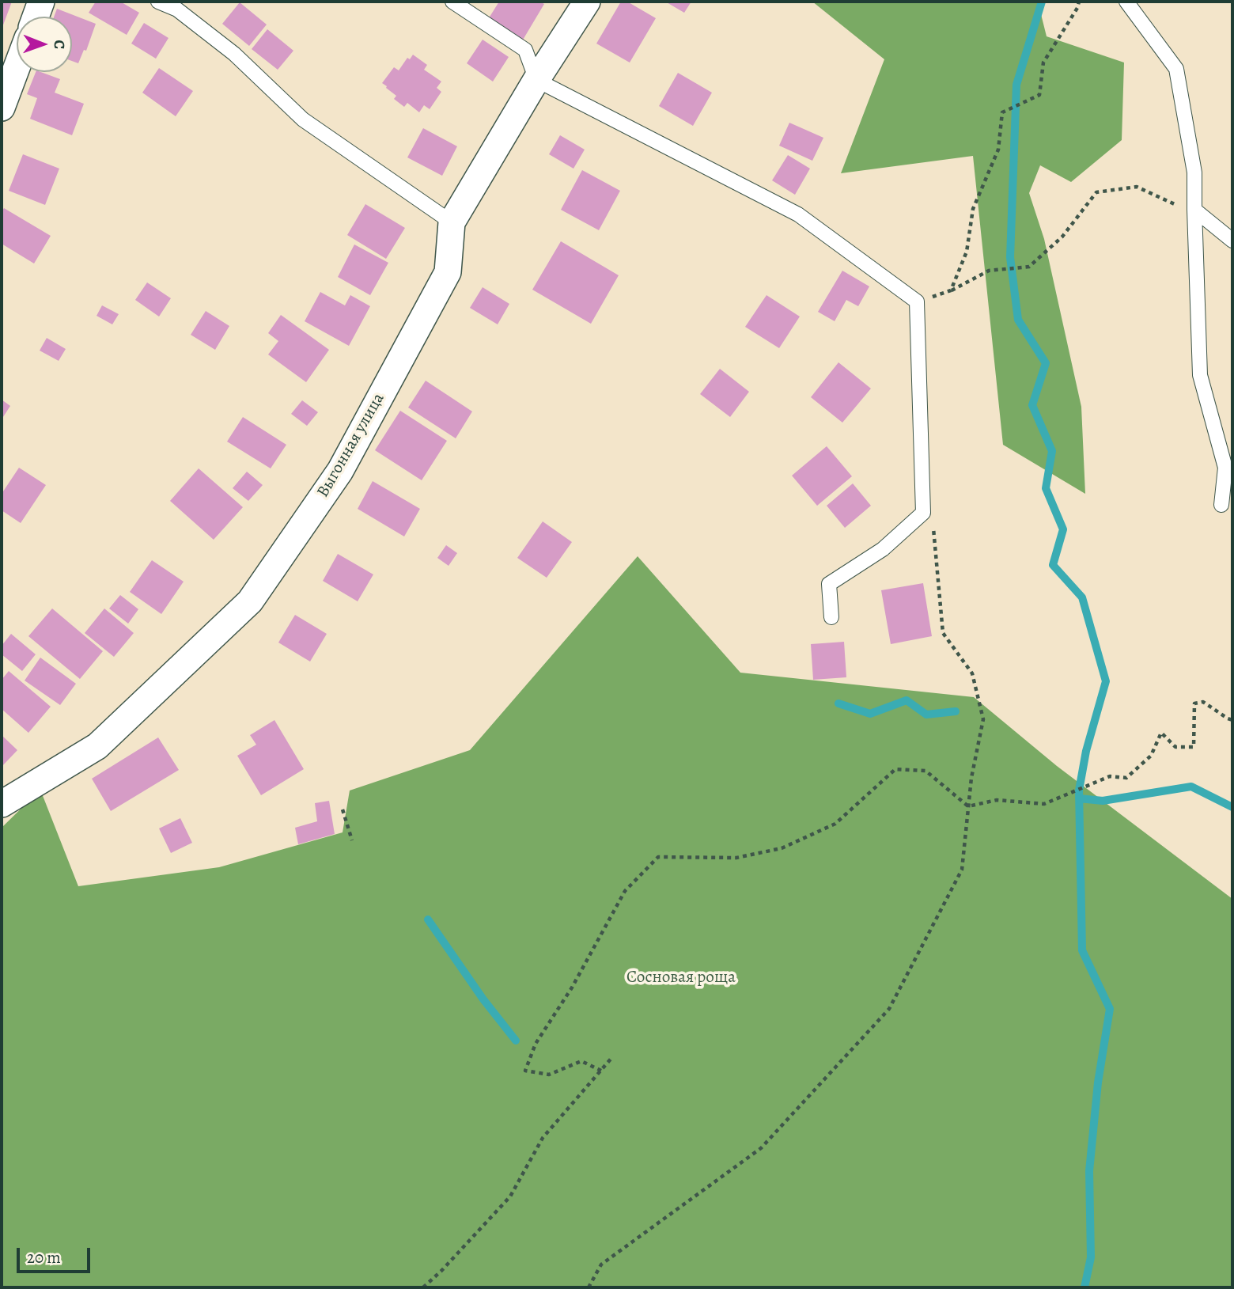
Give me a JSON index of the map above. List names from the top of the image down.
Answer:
{
  "streets": {
    "street": ["Выгонная улица"]
  },
  "parks": ["Сосновая роща"],
  "scale_bar": "20 m",
  "north": "right"
}
